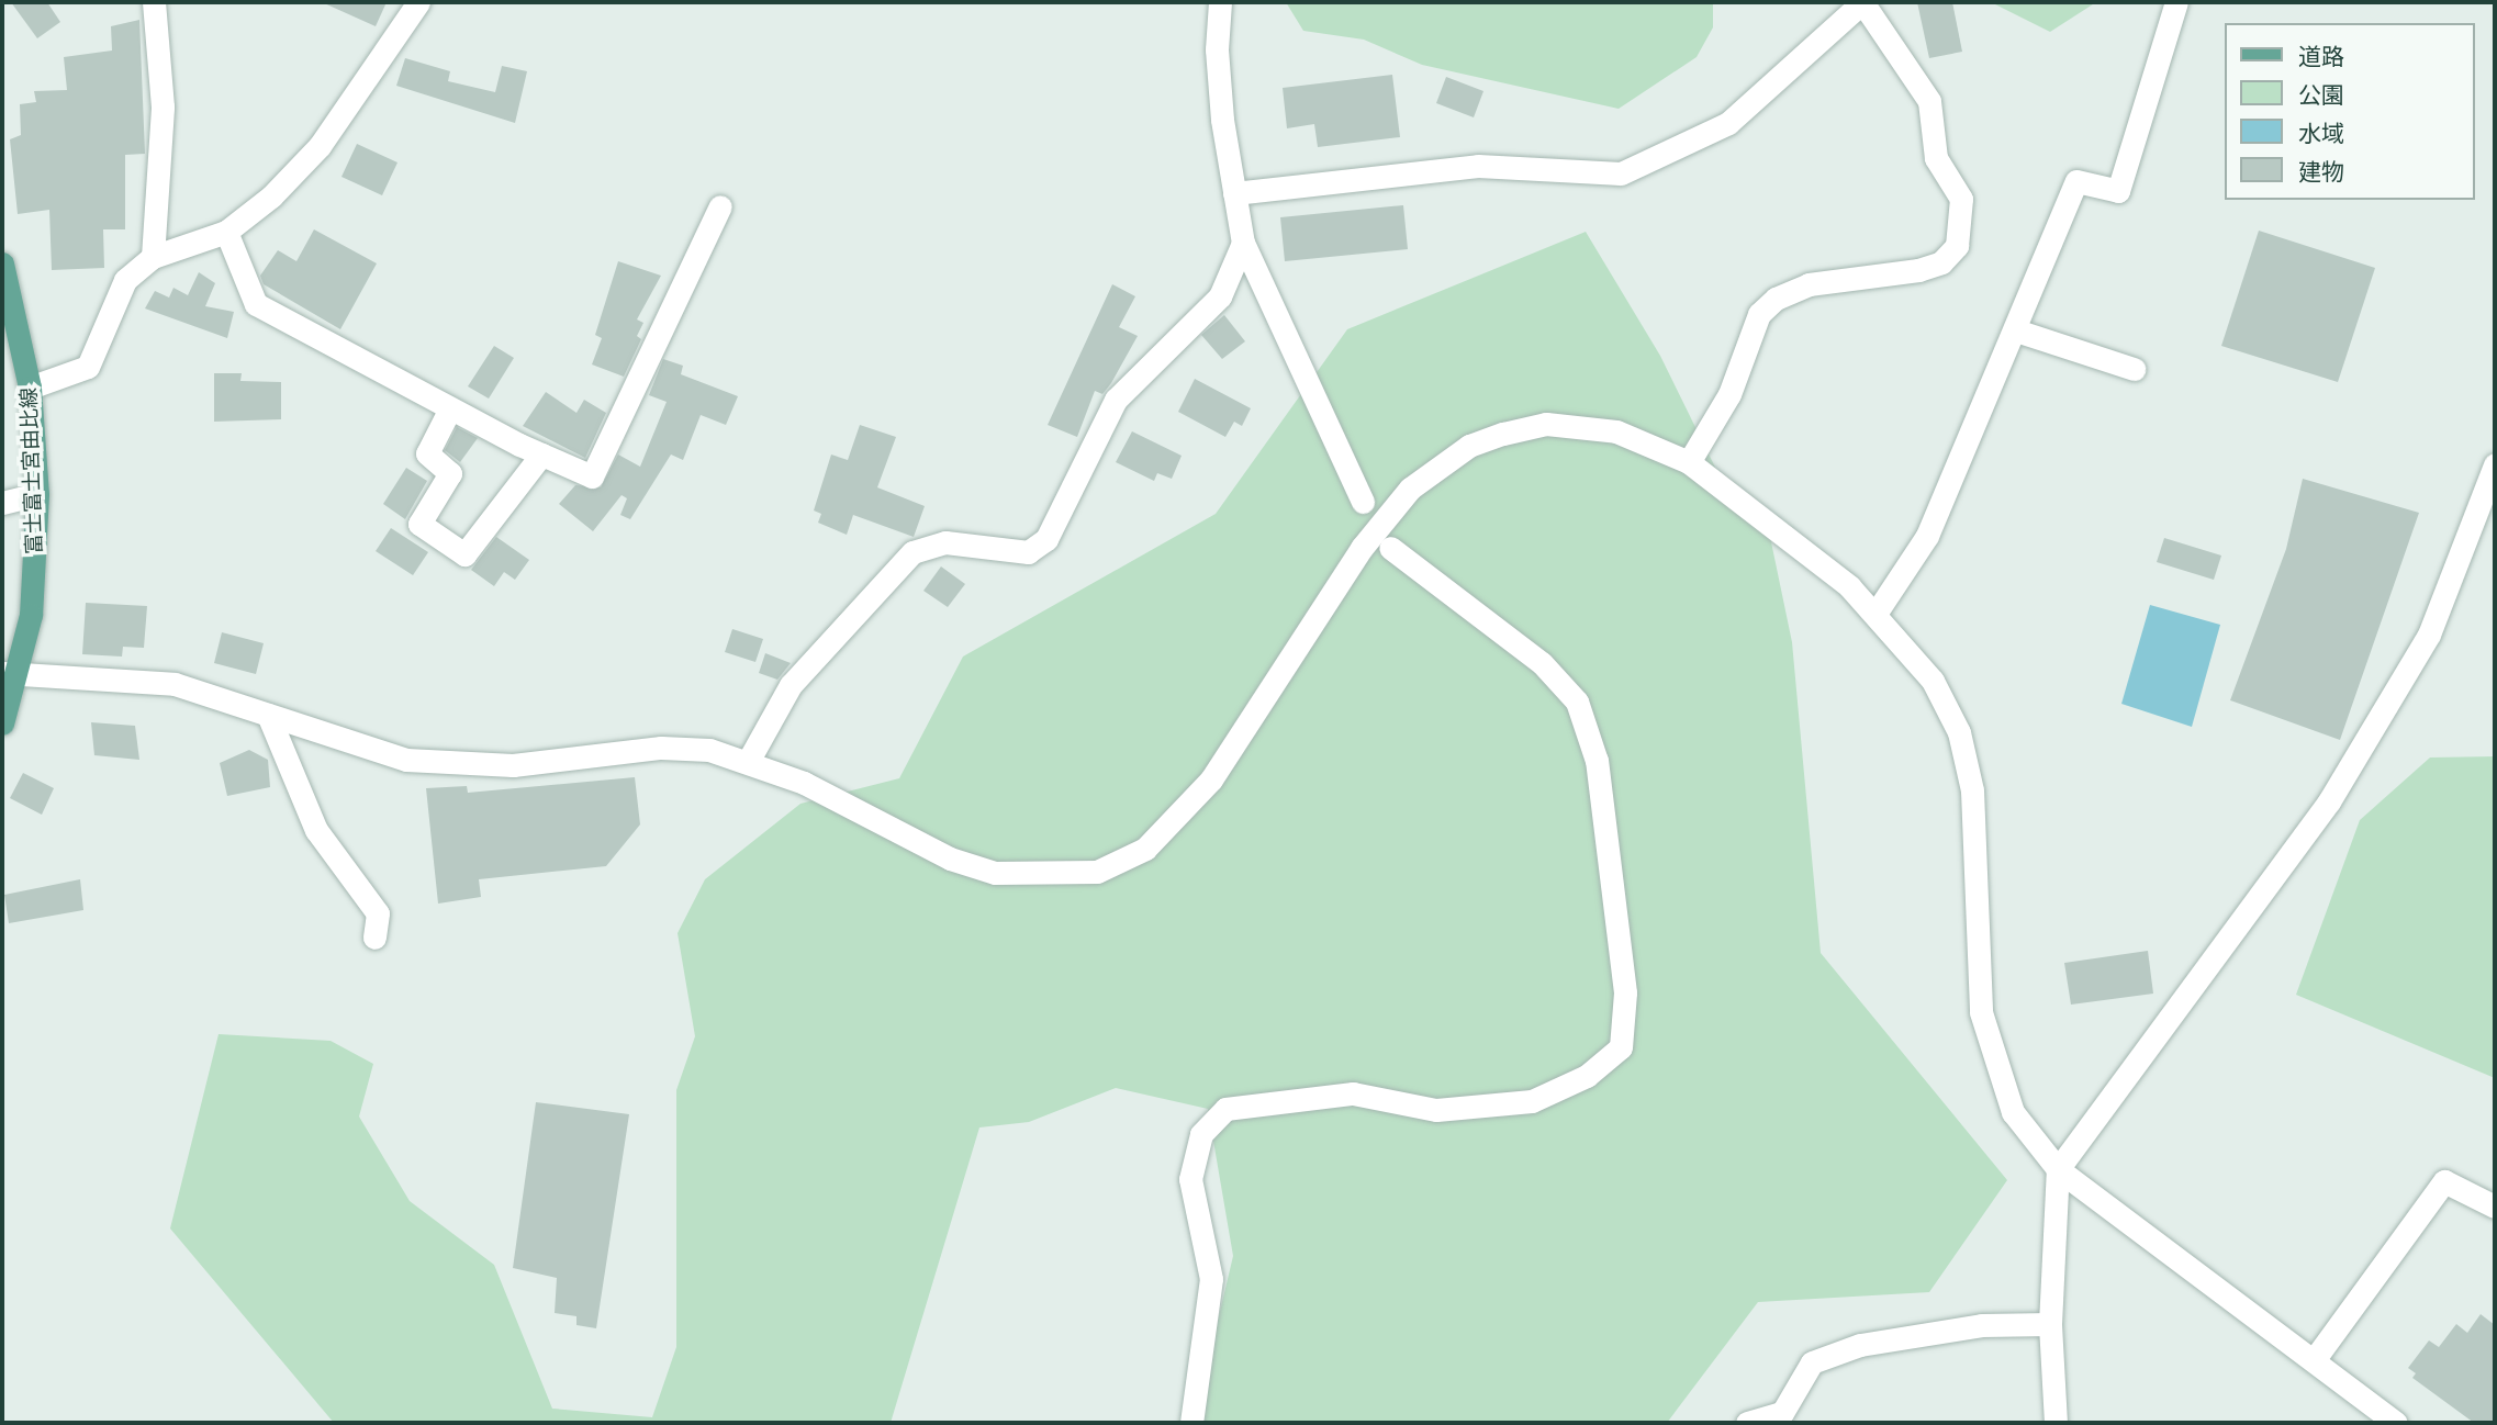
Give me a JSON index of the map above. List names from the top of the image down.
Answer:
{
  "streets": {
    "main road": ["富士富士宮由比線"]
  },
  "legend": [
    "道路",
    "公園",
    "水域",
    "建物"
  ]
}
